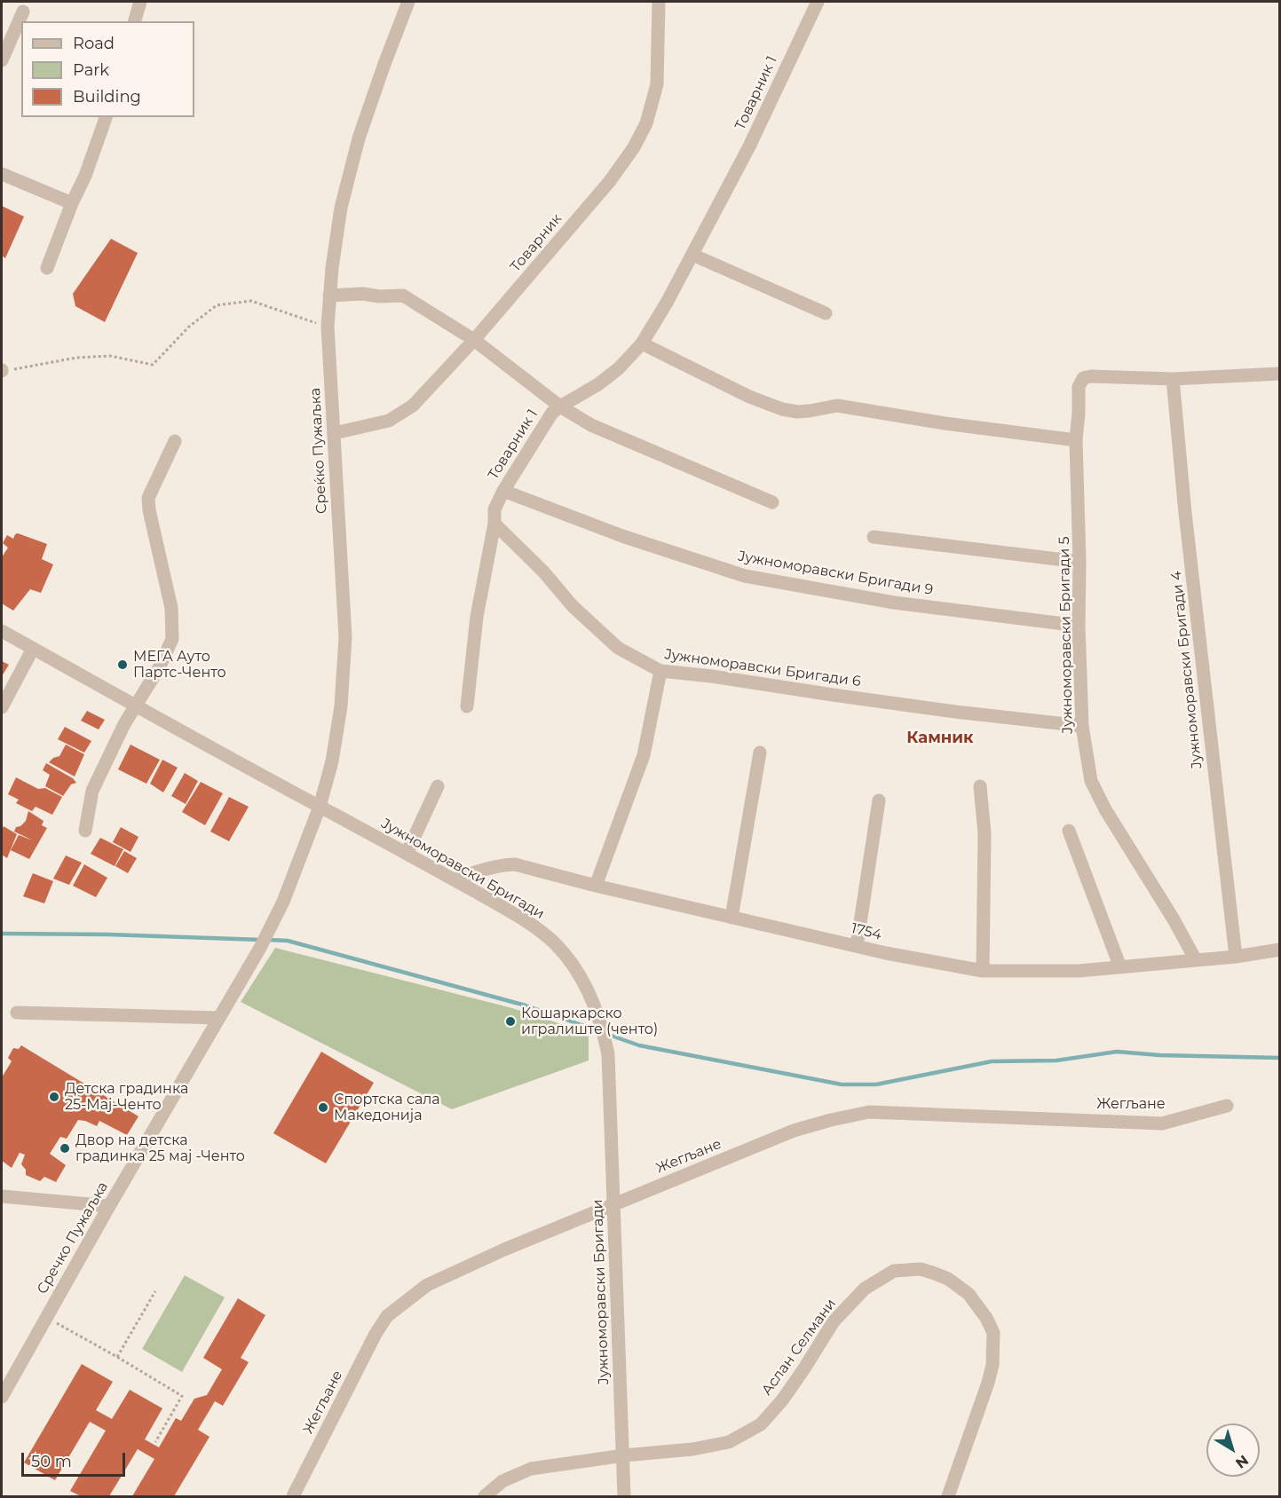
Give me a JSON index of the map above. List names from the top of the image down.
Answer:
{
  "streets": {
    "street": [
      "Товарник 1",
      "Товарник",
      "Среќко Пужаљка",
      "Јужноморавски Бригади 9",
      "Јужноморавски Бригади 5",
      "Јужноморавски Бригади 6",
      "Јужноморавски Бригади 4",
      "Јужноморавски Бригади",
      "1754",
      "Жегљане",
      "Сречко Пужаљка",
      "Аслан Селмани"
    ]
  },
  "crossings": [
    ["Товарник 1", "Јужноморавски Бригади 9"],
    ["Товарник 1", "Јужноморавски Бригади 6"],
    ["Товарник", "Среќко Пужаљка"],
    ["Среќко Пужаљка", "Јужноморавски Бригади"],
    ["Среќко Пужаљка", "Сречко Пужаљка"],
    ["Јужноморавски Бригади 9", "Јужноморавски Бригади 5"],
    ["Јужноморавски Бригади 5", "Јужноморавски Бригади 6"],
    ["Јужноморавски Бригади 5", "Јужноморавски Бригади 4"],
    ["Јужноморавски Бригади 5", "1754"],
    ["Јужноморавски Бригади 4", "1754"],
    ["Јужноморавски Бригади", "1754"],
    ["Јужноморавски Бригади", "Жегљане"],
    ["Јужноморавски Бригади", "Аслан Селмани"]
  ],
  "districts": ["Камник"],
  "places": [
    "МЕГА Ауто Партс-Ченто",
    "Кошаркарско игралиште (ченто)",
    "Детска градинка 25-Мај-Ченто",
    "Спортска сала Македонија",
    "Двор на детска градинка 25 мај -Ченто"
  ],
  "legend": ["Road", "Park", "Building"],
  "scale_bar": "50 m",
  "north": "bottom right"
}
